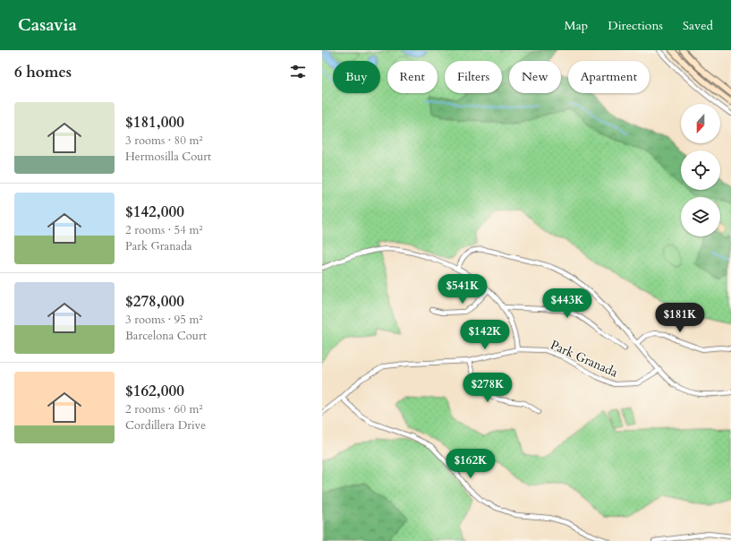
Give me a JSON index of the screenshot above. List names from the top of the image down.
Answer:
{
  "streets": {
    "street": ["Park Granada"]
  },
  "north": "bottom",
  "page": {
    "header": "Casavia",
    "nav": ["Map", "Directions", "Saved"],
    "heading": "6 homes",
    "chip": [
      "Buy",
      "Rent",
      "Filters",
      "New",
      "Apartment"
    ],
    "list": [
      {
        "name": "$181,000",
        "note": "3 rooms · 80 m² · Hermosilla Court"
      },
      {
        "name": "$142,000",
        "note": "2 rooms · 54 m² · Park Granada"
      },
      {
        "name": "$278,000",
        "note": "3 rooms · 95 m² · Barcelona Court"
      },
      {
        "name": "$162,000",
        "note": "2 rooms · 60 m² · Cordillera Drive"
      }
    ],
    "price": [
      "$541K",
      "$443K",
      "$181K",
      "$142K",
      "$278K",
      "$162K"
    ]
  }
}
